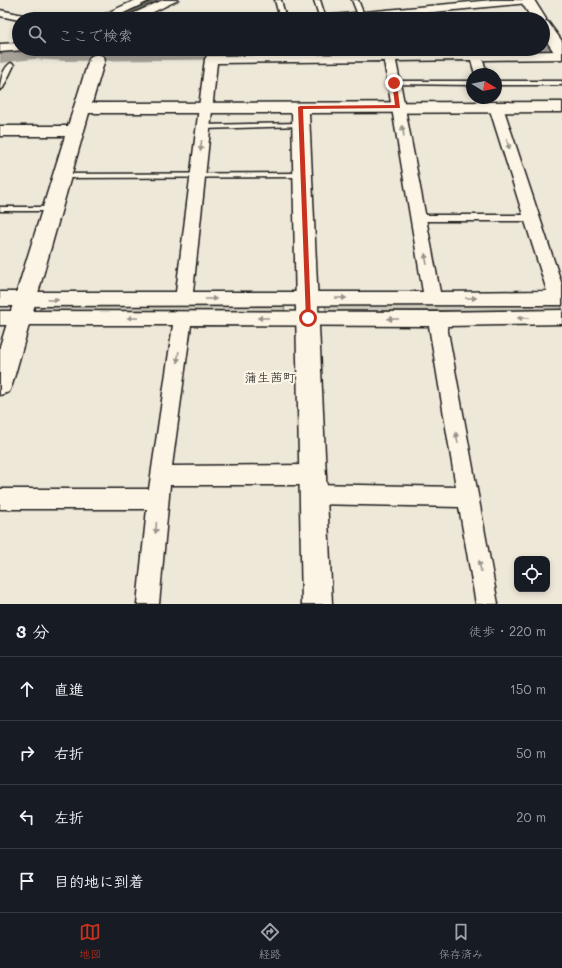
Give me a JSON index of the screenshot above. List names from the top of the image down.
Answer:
{
  "districts": ["蒲生茜町"],
  "north": "right",
  "page": {
    "search": "ここで検索",
    "heading": ["3 分", "徒歩 · 220 m"],
    "list": [
      ["直進", "150 m"],
      ["右折", "50 m"],
      ["左折", "20 m"],
      "目的地に到着"
    ],
    "nav": ["地図", "経路", "保存済み"]
  }
}
